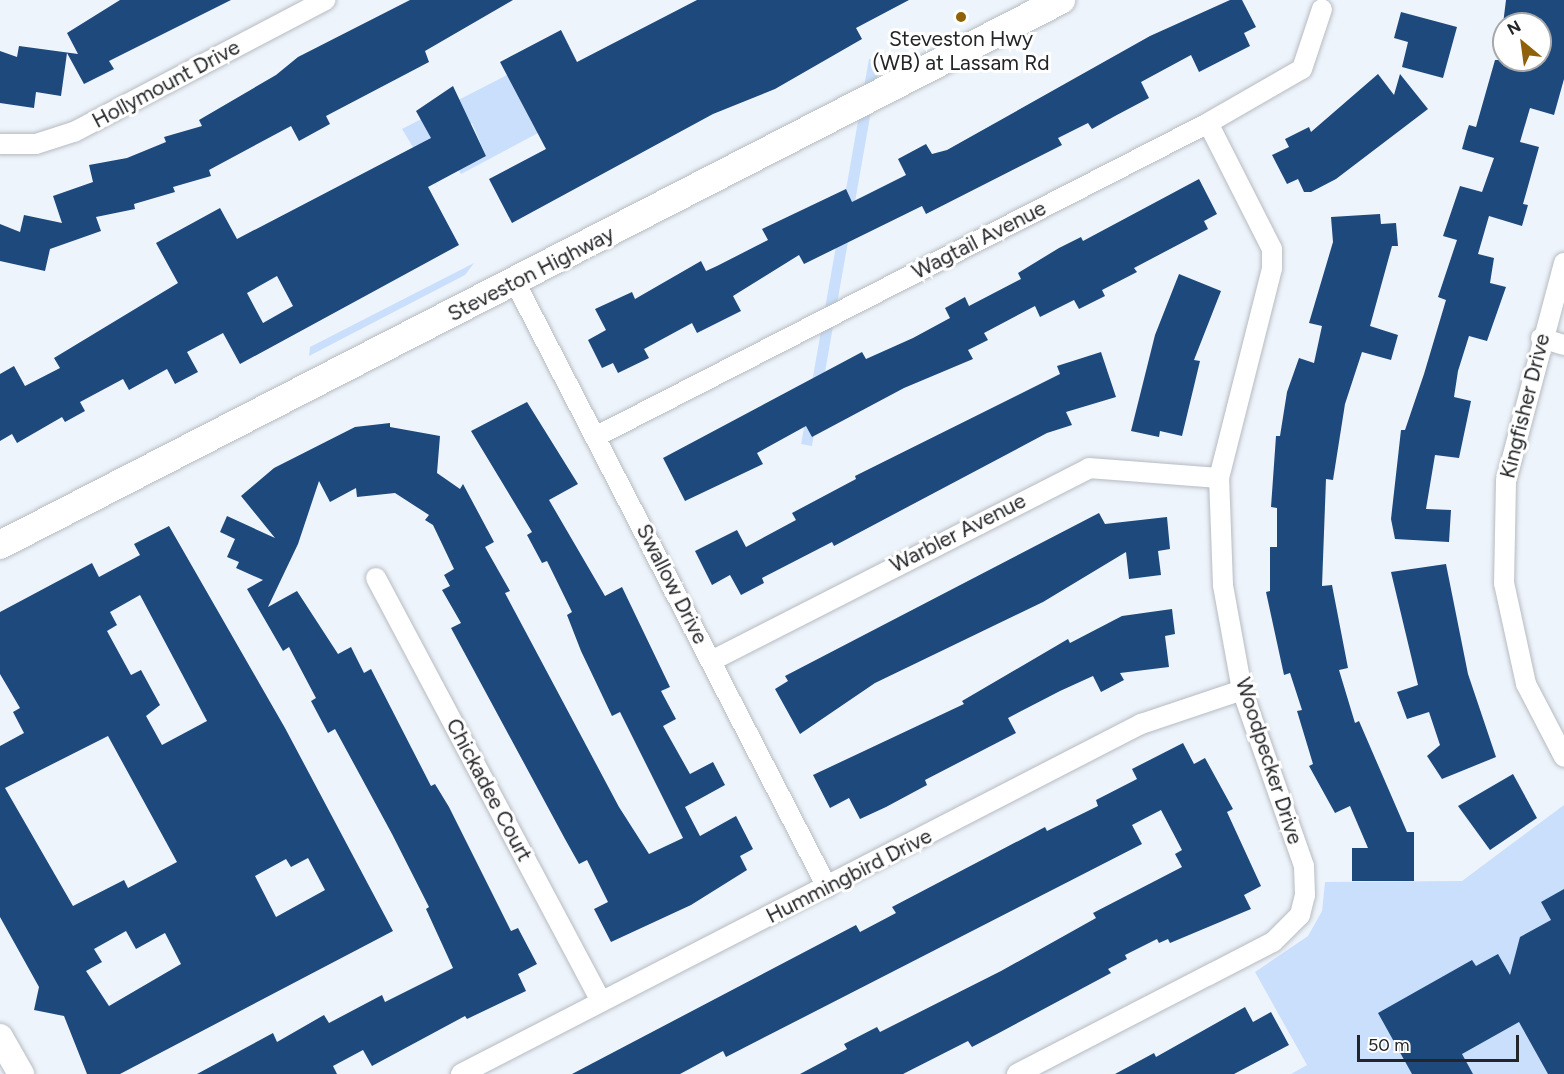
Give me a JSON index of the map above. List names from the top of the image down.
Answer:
{
  "streets": {
    "main road": ["Steveston Highway"],
    "street": [
      "Hollymount Drive",
      "Wagtail Avenue",
      "Kingfisher Drive",
      "Warbler Avenue",
      "Swallow Drive",
      "Woodpecker Drive",
      "Chickadee Court",
      "Hummingbird Drive"
    ]
  },
  "crossings": [
    ["Wagtail Avenue", "Swallow Drive"],
    ["Wagtail Avenue", "Woodpecker Drive"],
    ["Steveston Highway", "Swallow Drive"],
    ["Warbler Avenue", "Swallow Drive"],
    ["Warbler Avenue", "Woodpecker Drive"],
    ["Swallow Drive", "Hummingbird Drive"],
    ["Woodpecker Drive", "Hummingbird Drive"],
    ["Chickadee Court", "Hummingbird Drive"]
  ],
  "places": ["Steveston Hwy (WB) at Lassam Rd"],
  "scale_bar": "50 m",
  "north": "top left"
}
